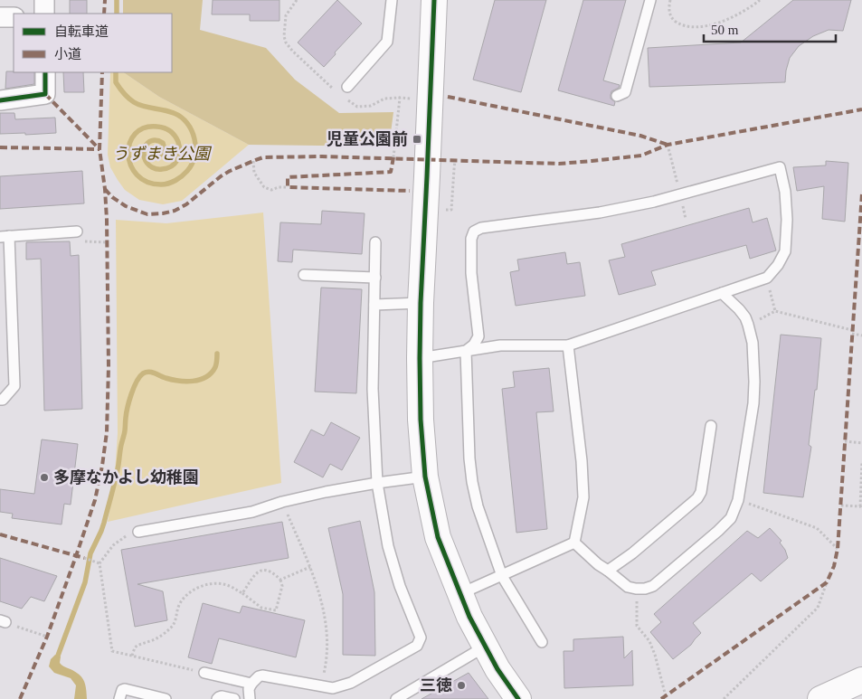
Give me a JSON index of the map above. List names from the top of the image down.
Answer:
{
  "parks": ["うずまき公園"],
  "places": {
    "transit": ["児童公園前"],
    "other": ["多摩なかよし幼稚園", "三徳"]
  },
  "legend": ["自転車道", "小道"],
  "scale_bar": "50 m"
}
